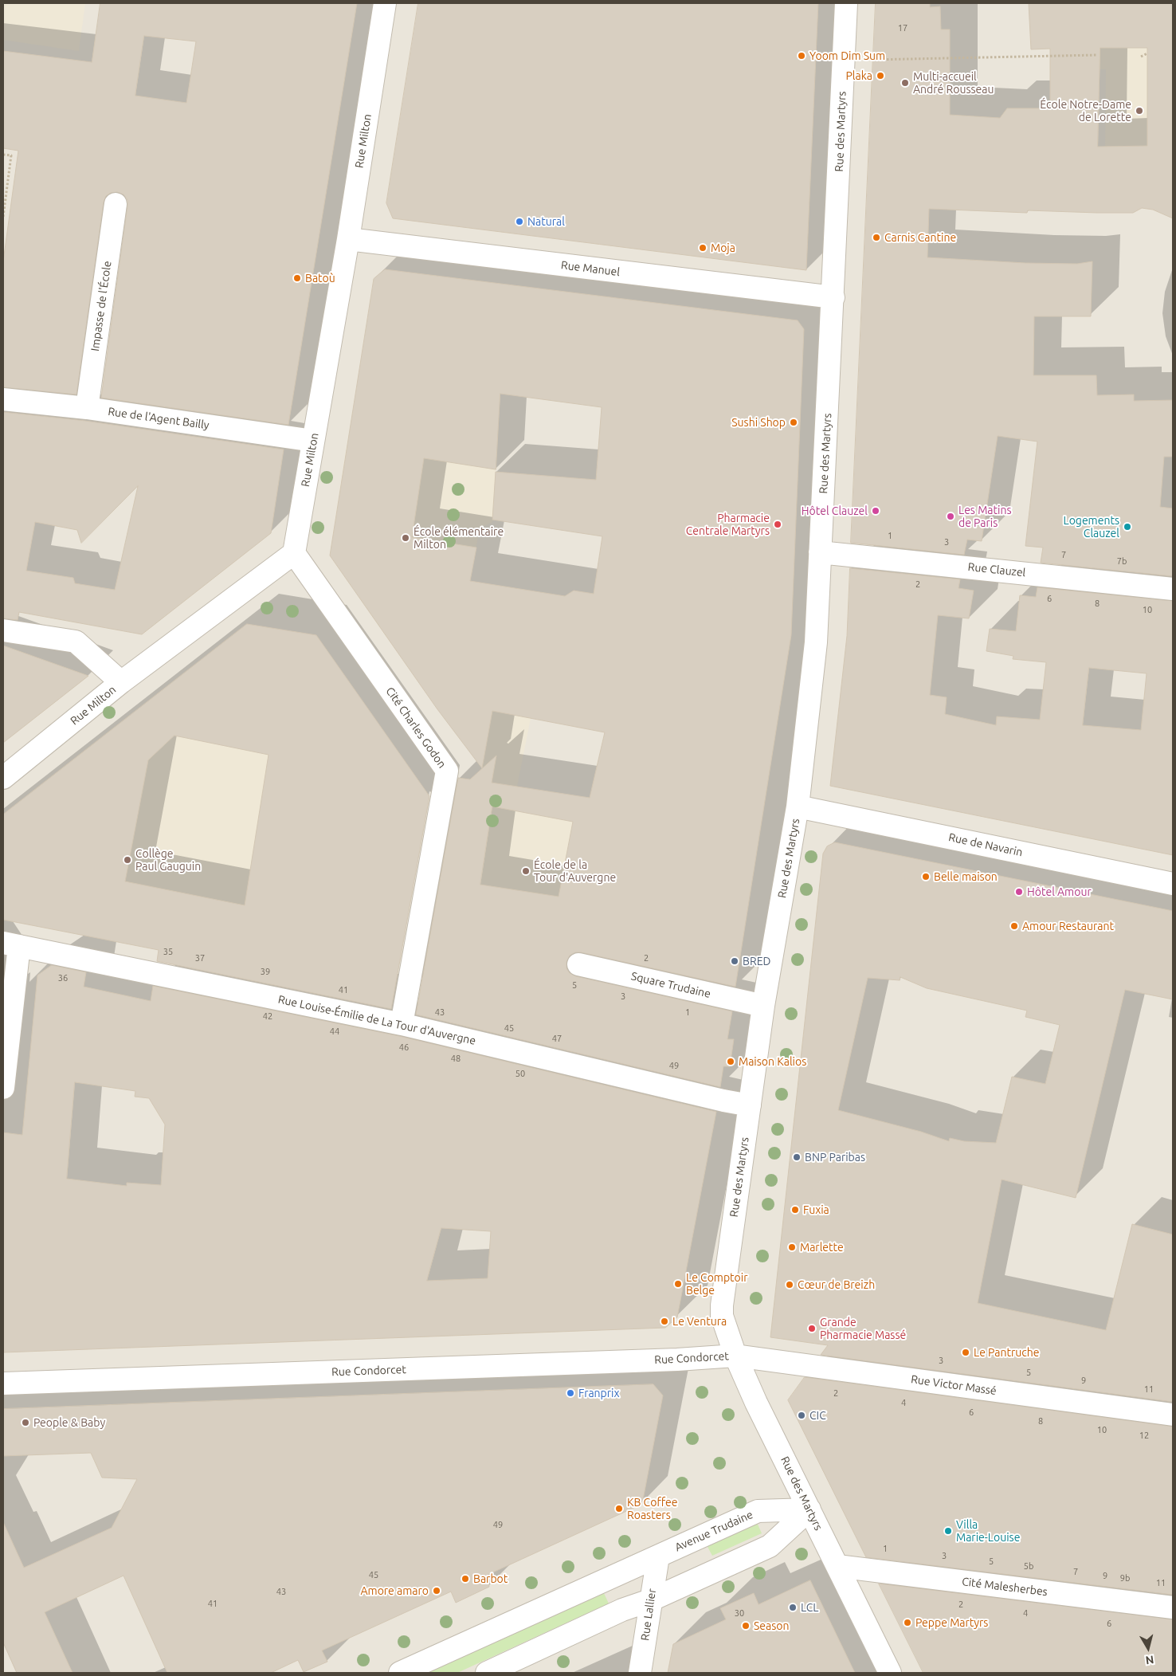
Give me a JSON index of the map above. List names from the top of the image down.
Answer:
{
  "streets": {
    "street": [
      "Rue des Martyrs",
      "Rue Milton",
      "Rue Manuel",
      "Impasse de l'École",
      "Rue de l'Agent Bailly",
      "Rue Clauzel",
      "Cité Charles Godon",
      "Rue de Navarin",
      "Square Trudaine",
      "Rue Louise-Émilie de La Tour d'Auvergne",
      "Rue Condorcet",
      "Rue Victor Massé",
      "Avenue Trudaine",
      "Cité Malesherbes",
      "Rue Lallier"
    ]
  },
  "crossings": [
    ["Rue des Martyrs", "Rue Manuel"],
    ["Rue des Martyrs", "Rue Clauzel"],
    ["Rue des Martyrs", "Rue de Navarin"],
    ["Rue des Martyrs", "Square Trudaine"],
    ["Rue des Martyrs", "Rue Louise-Émilie de La Tour d'Auvergne"],
    ["Rue des Martyrs", "Rue Condorcet"],
    ["Rue des Martyrs", "Rue Victor Massé"],
    ["Rue des Martyrs", "Avenue Trudaine"],
    ["Rue des Martyrs", "Cité Malesherbes"],
    ["Rue Milton", "Rue Manuel"],
    ["Rue Milton", "Rue de l'Agent Bailly"],
    ["Rue Milton", "Cité Charles Godon"],
    ["Impasse de l'École", "Rue de l'Agent Bailly"],
    ["Cité Charles Godon", "Rue Louise-Émilie de La Tour d'Auvergne"],
    ["Rue Condorcet", "Rue Victor Massé"],
    ["Avenue Trudaine", "Rue Lallier"]
  ],
  "places": [
    "Yoom Dim Sum",
    "Plaka",
    "Multi-accueil André Rousseau",
    "École Notre-Dame de Lorette",
    "Natural",
    "Carnis Cantine",
    "Moja",
    "Batoù",
    "Sushi Shop",
    "Hôtel Clauzel",
    "Les Matins de Paris",
    "Pharmacie Centrale Martyrs",
    "Logements Clauzel",
    "École élémentaire Milton",
    "Collège Paul Gauguin",
    "École de la Tour d'Auvergne",
    "Belle maison",
    "Hôtel Amour",
    "Amour Restaurant",
    "BRED",
    "Maison Kalios",
    "BNP Paribas",
    "Fuxia",
    "Marlette",
    "Le Comptoir Belge",
    "Cœur de Breizh",
    "Le Ventura",
    "Grande Pharmacie Massé",
    "Le Pantruche",
    "Franprix",
    "CIC",
    "People & Baby",
    "KB Coffee Roasters",
    "Villa Marie-Louise",
    "Barbot",
    "Amore amaro",
    "LCL",
    "Peppe Martyrs",
    "Season"
  ],
  "house_numbers": [
    "17",
    "1",
    "3",
    "7",
    "7b",
    "2",
    "6",
    "8",
    "10",
    "35",
    "37",
    "2",
    "39",
    "36",
    "5",
    "41",
    "3",
    "43",
    "1",
    "42",
    "45",
    "44",
    "47",
    "46",
    "48",
    "49",
    "50",
    "3",
    "5",
    "9",
    "11",
    "2",
    "4",
    "6",
    "8",
    "10",
    "12",
    "49",
    "1",
    "3",
    "5",
    "5b",
    "7",
    "45",
    "9",
    "9b",
    "11",
    "43",
    "41",
    "2",
    "30",
    "4",
    "6"
  ],
  "north": "bottom"
}
